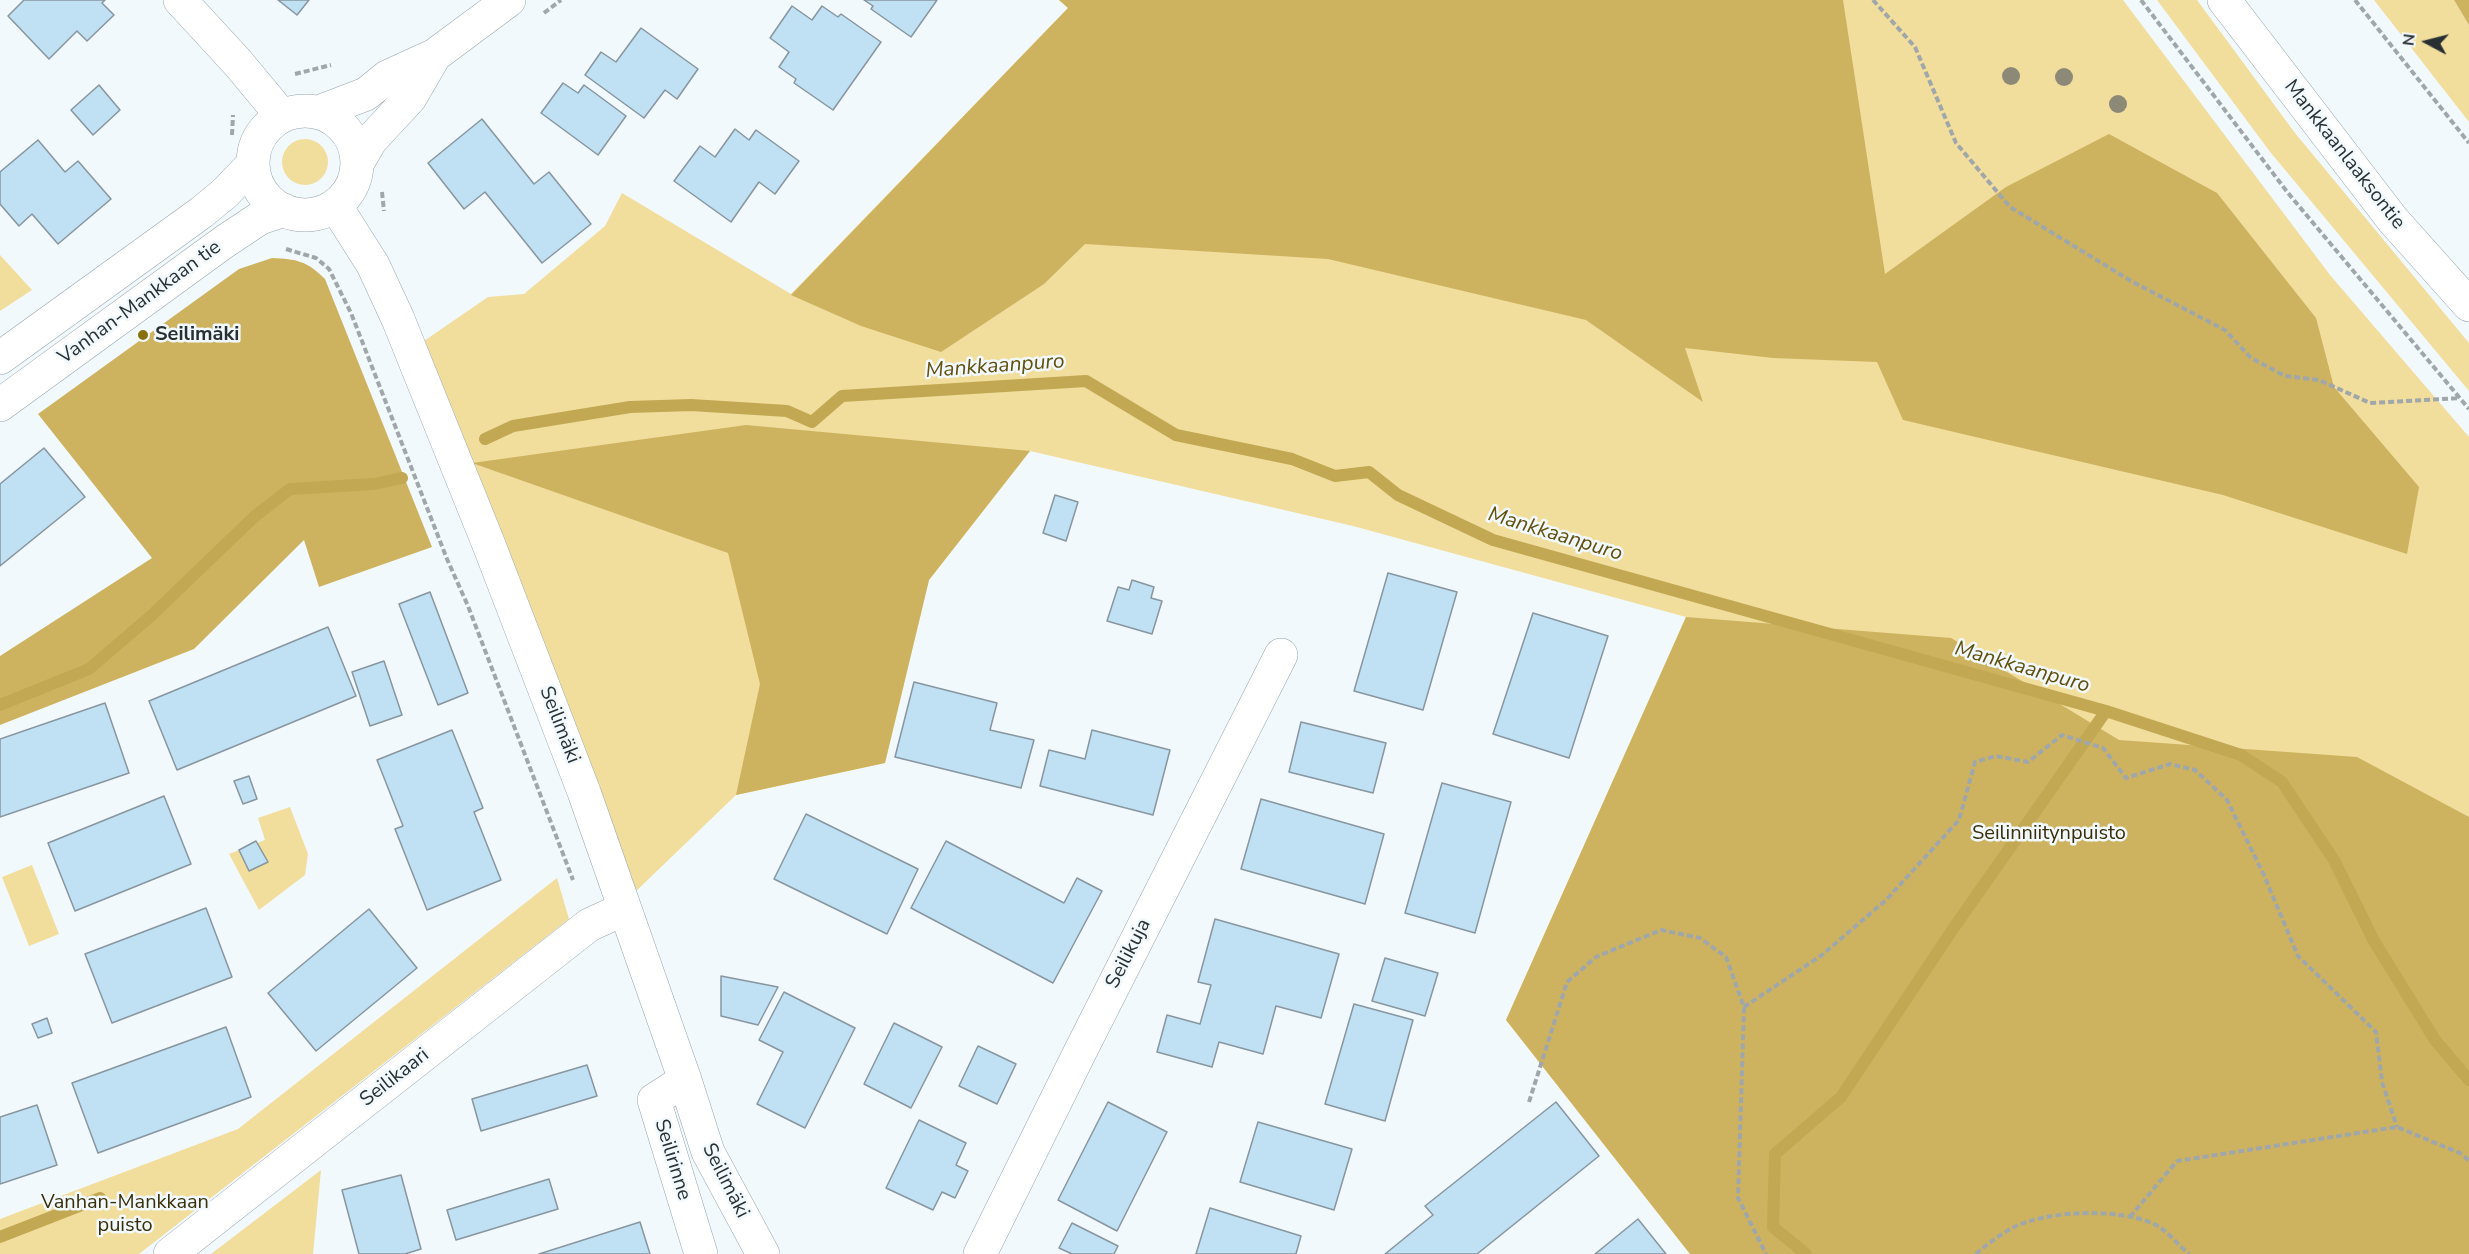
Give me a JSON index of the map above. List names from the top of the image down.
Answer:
{
  "streets": {
    "street": [
      "Mankkaanlaaksontie",
      "Vanhan-Mankkaan tie",
      "Seilimäki",
      "Seilikuja",
      "Seilikaari",
      "Seilirinne"
    ]
  },
  "crossings": [
    ["Vanhan-Mankkaan tie", "Seilimäki"],
    ["Seilimäki", "Seilikaari"],
    ["Seilimäki", "Seilirinne"]
  ],
  "water": ["Mankkaanpuro"],
  "parks": ["Seilinniitynpuisto", "Vanhan-Mankkaan puisto"],
  "places": ["Seilimäki"],
  "north": "left"
}
